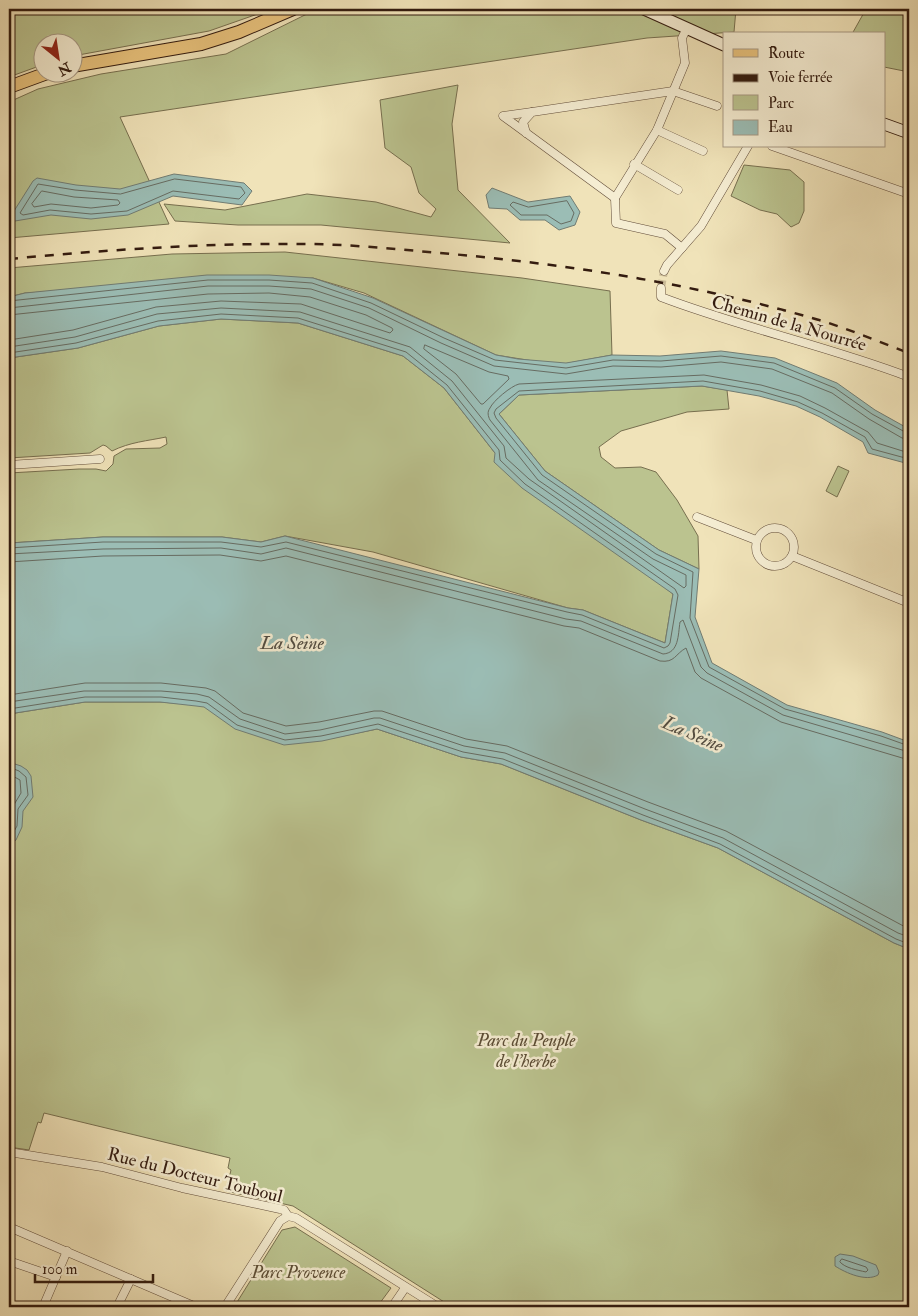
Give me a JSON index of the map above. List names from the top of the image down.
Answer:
{
  "streets": {
    "street": ["Chemin de la Nourrée", "Rue du Docteur Touboul"]
  },
  "water": ["La Seine"],
  "parks": ["Parc du Peuple de l'herbe", "Parc Provence"],
  "legend": [
    "Route",
    "Voie ferrée",
    "Parc",
    "Eau"
  ],
  "scale_bar": "100 m",
  "north": "bottom right"
}
